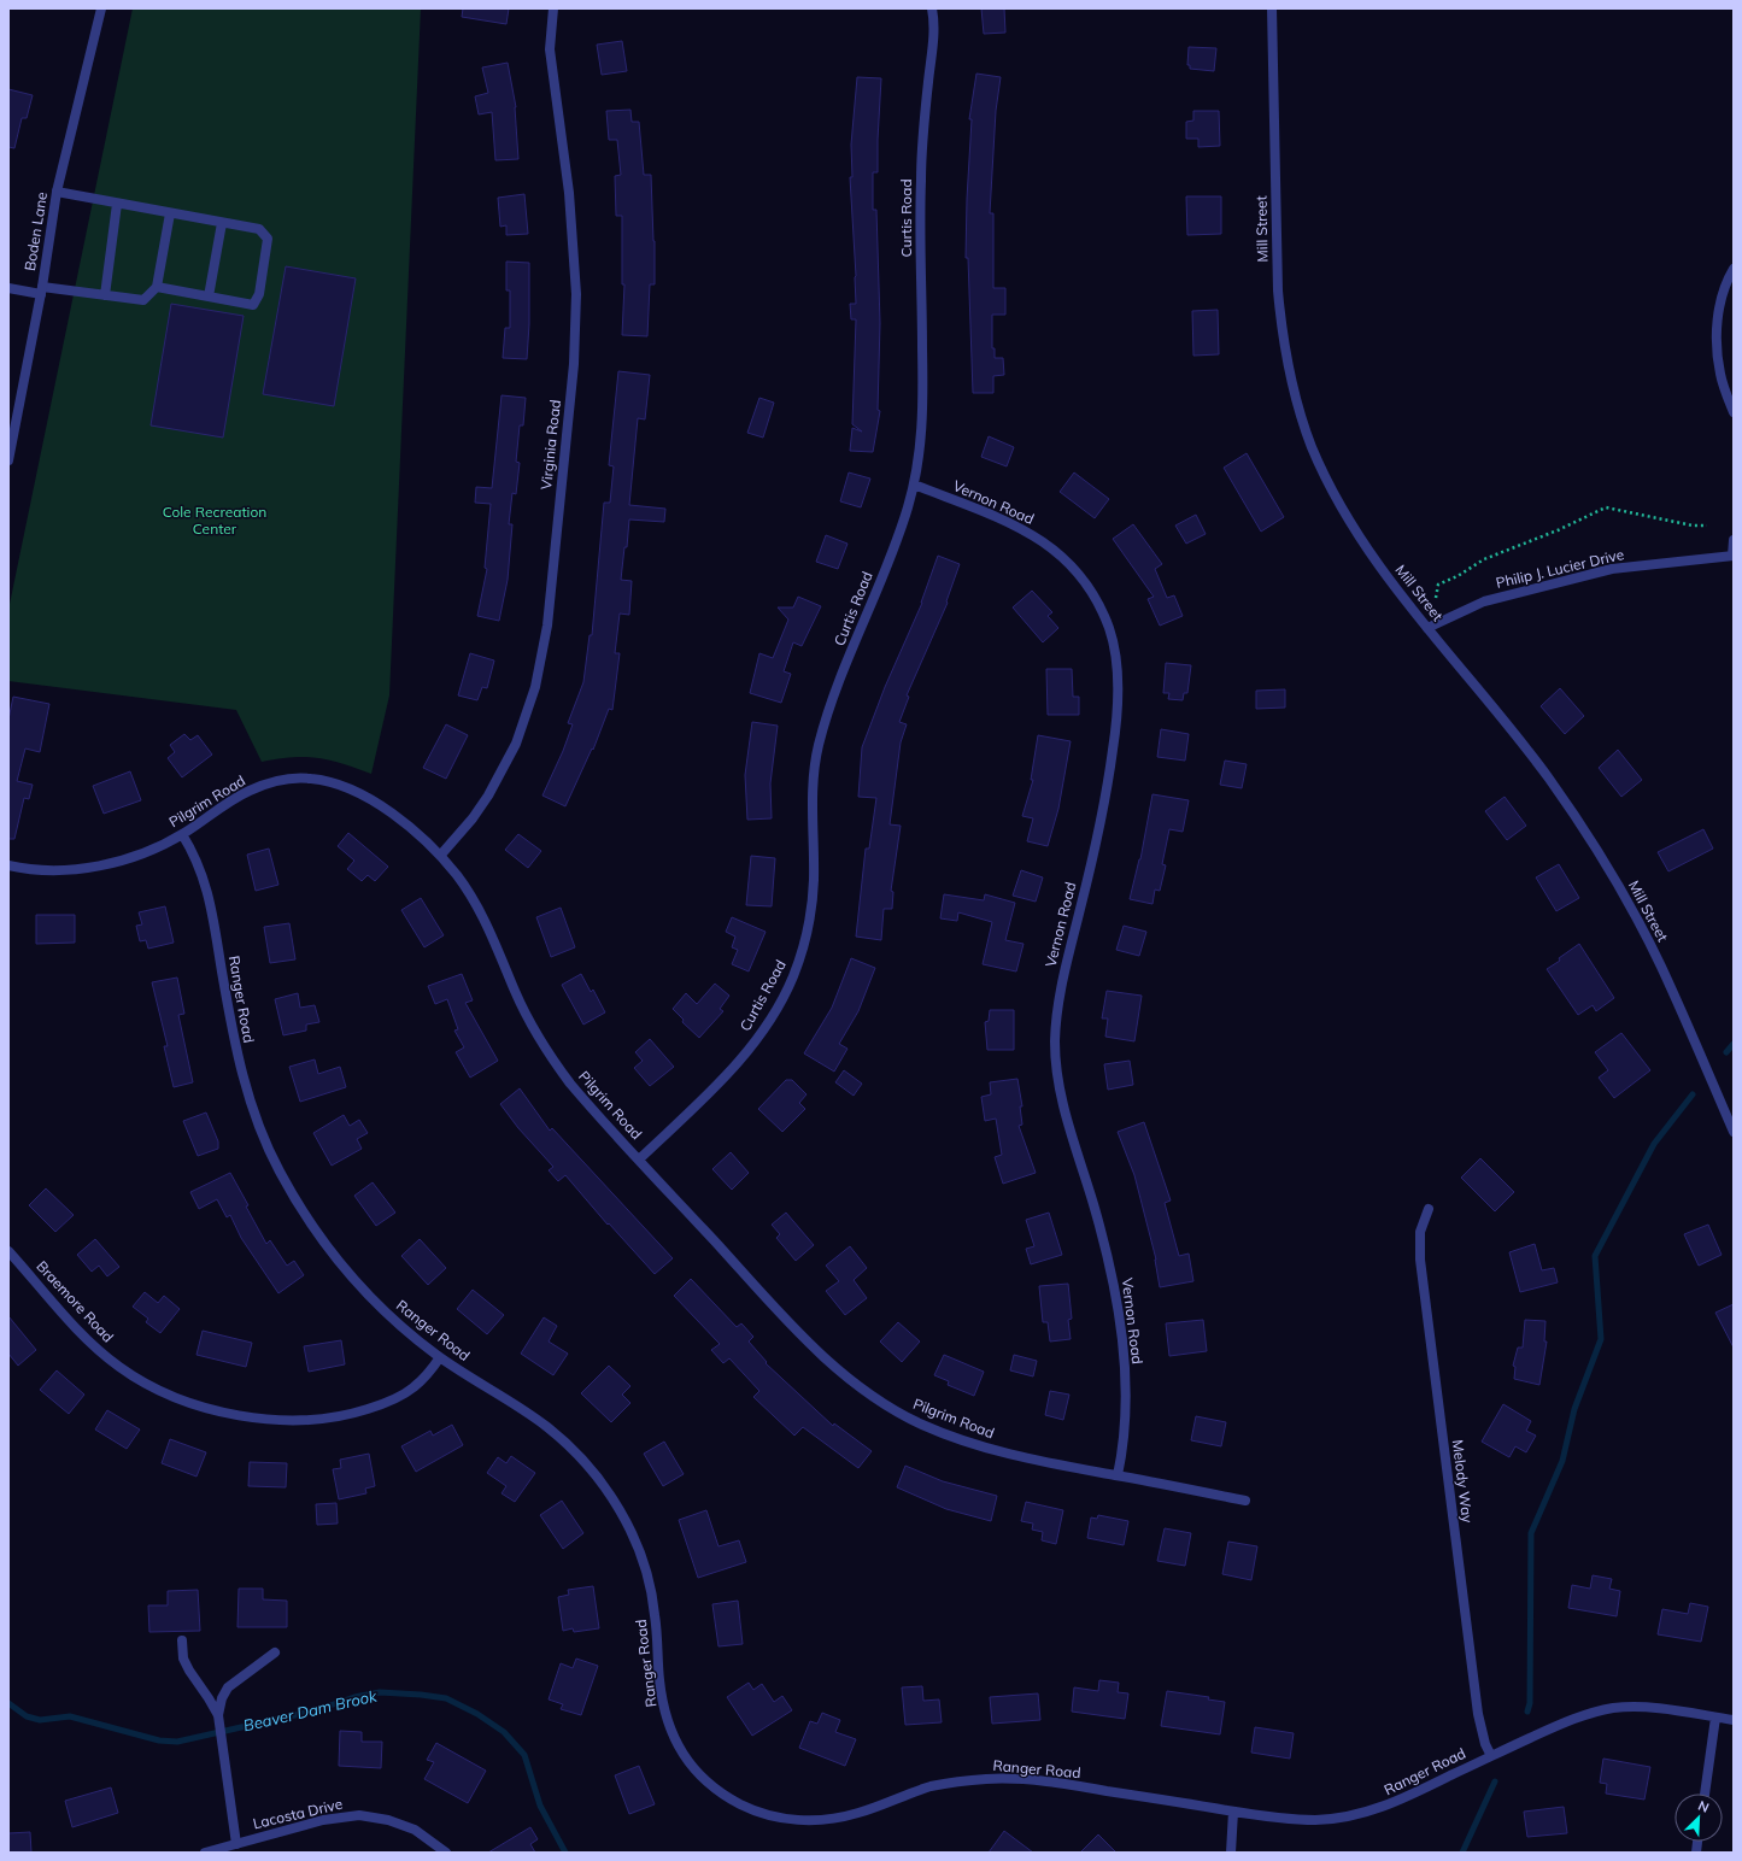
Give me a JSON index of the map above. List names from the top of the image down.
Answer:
{
  "streets": {
    "street": [
      "Curtis Road",
      "Mill Street",
      "Boden Lane",
      "Virginia Road",
      "Vernon Road",
      "Philip J. Lucier Drive",
      "Pilgrim Road",
      "Ranger Road",
      "Braemore Road",
      "Melody Way",
      "Lacosta Drive"
    ]
  },
  "crossings": [
    ["Curtis Road", "Vernon Road"],
    ["Curtis Road", "Pilgrim Road"],
    ["Mill Street", "Philip J. Lucier Drive"],
    ["Virginia Road", "Pilgrim Road"],
    ["Vernon Road", "Pilgrim Road"],
    ["Pilgrim Road", "Ranger Road"],
    ["Ranger Road", "Braemore Road"],
    ["Ranger Road", "Melody Way"]
  ],
  "water": ["Beaver Dam Brook"],
  "parks": ["Cole Recreation Center"],
  "north": "top right"
}
